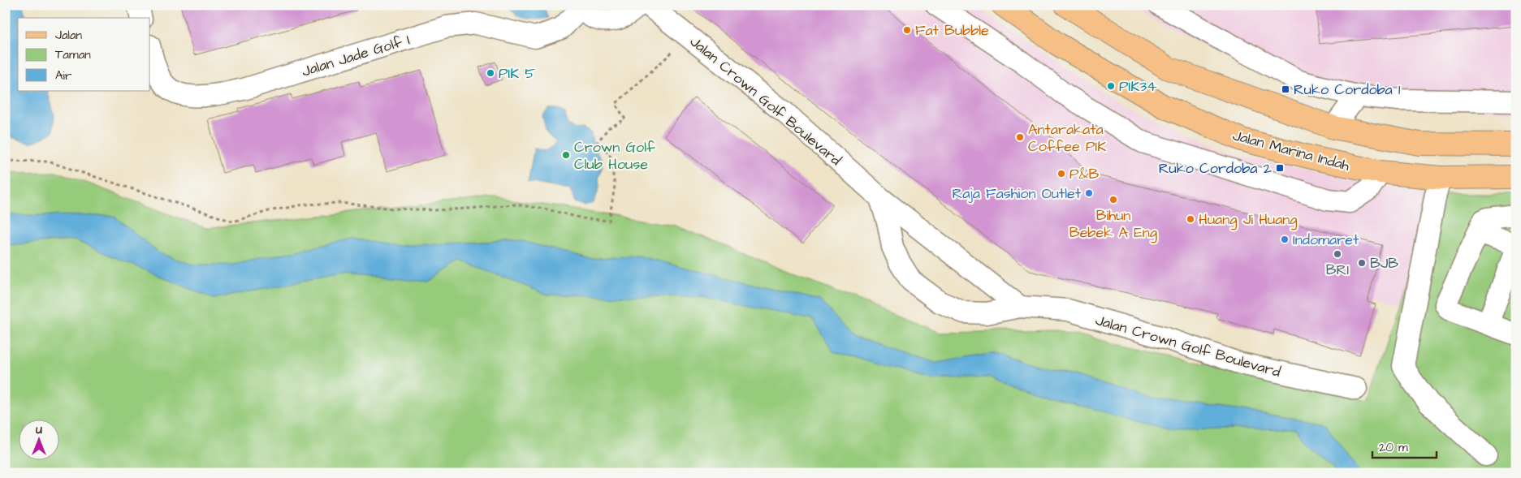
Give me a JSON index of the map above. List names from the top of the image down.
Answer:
{
  "streets": {
    "main road": ["Jalan Marina Indah"],
    "street": ["Jalan Jade Golf I", "Jalan Crown Golf Boulevard"]
  },
  "places": {
    "other": [
      "Fat Bubble",
      "PIK 5",
      "PIK34",
      "Antarakata Coffee PIK",
      "Crown Golf Club House",
      "P&B",
      "Raja Fashion Outlet",
      "Bihun Bebek A Eng",
      "Huang Ji Huang",
      "Indomaret",
      "BRI",
      "BJB"
    ],
    "transit": ["Ruko Cordoba 1", "Ruko Cordoba 2"]
  },
  "legend": ["Jalan", "Taman", "Air"],
  "scale_bar": "20 m",
  "north": "top"
}
